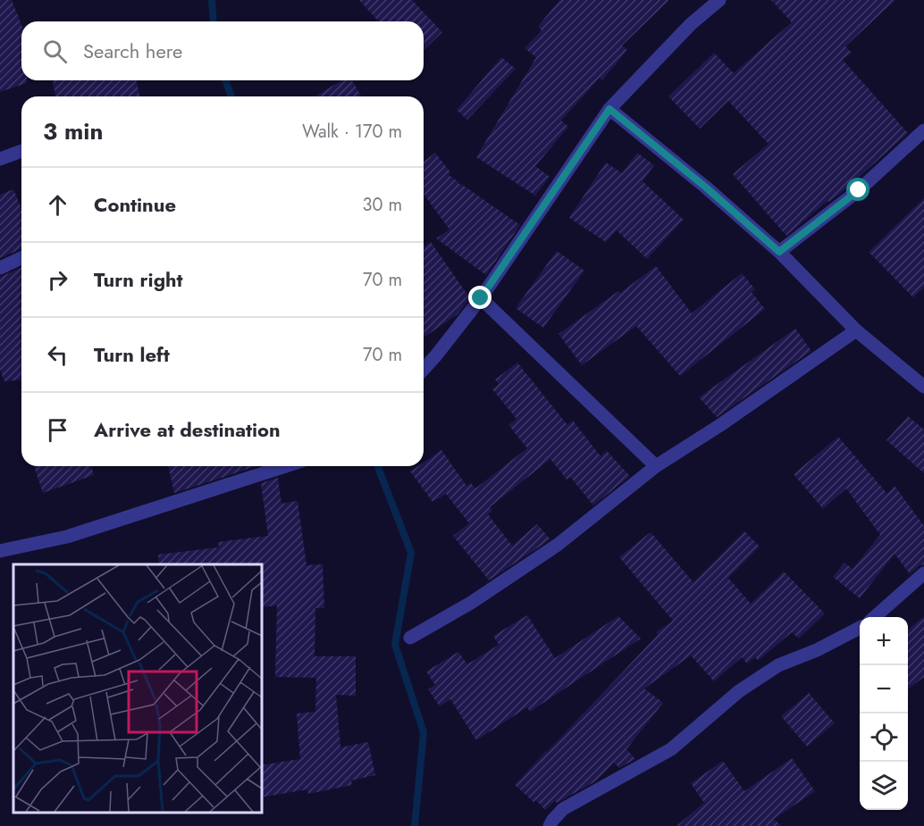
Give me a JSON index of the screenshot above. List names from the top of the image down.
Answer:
{
  "page": {
    "search": "Search here",
    "heading": ["3 min", "Walk · 170 m"],
    "list": [
      ["Continue", "30 m"],
      ["Turn right", "70 m"],
      ["Turn left", "70 m"],
      "Arrive at destination"
    ],
    "map_buttons": ["+", "−"]
  }
}
